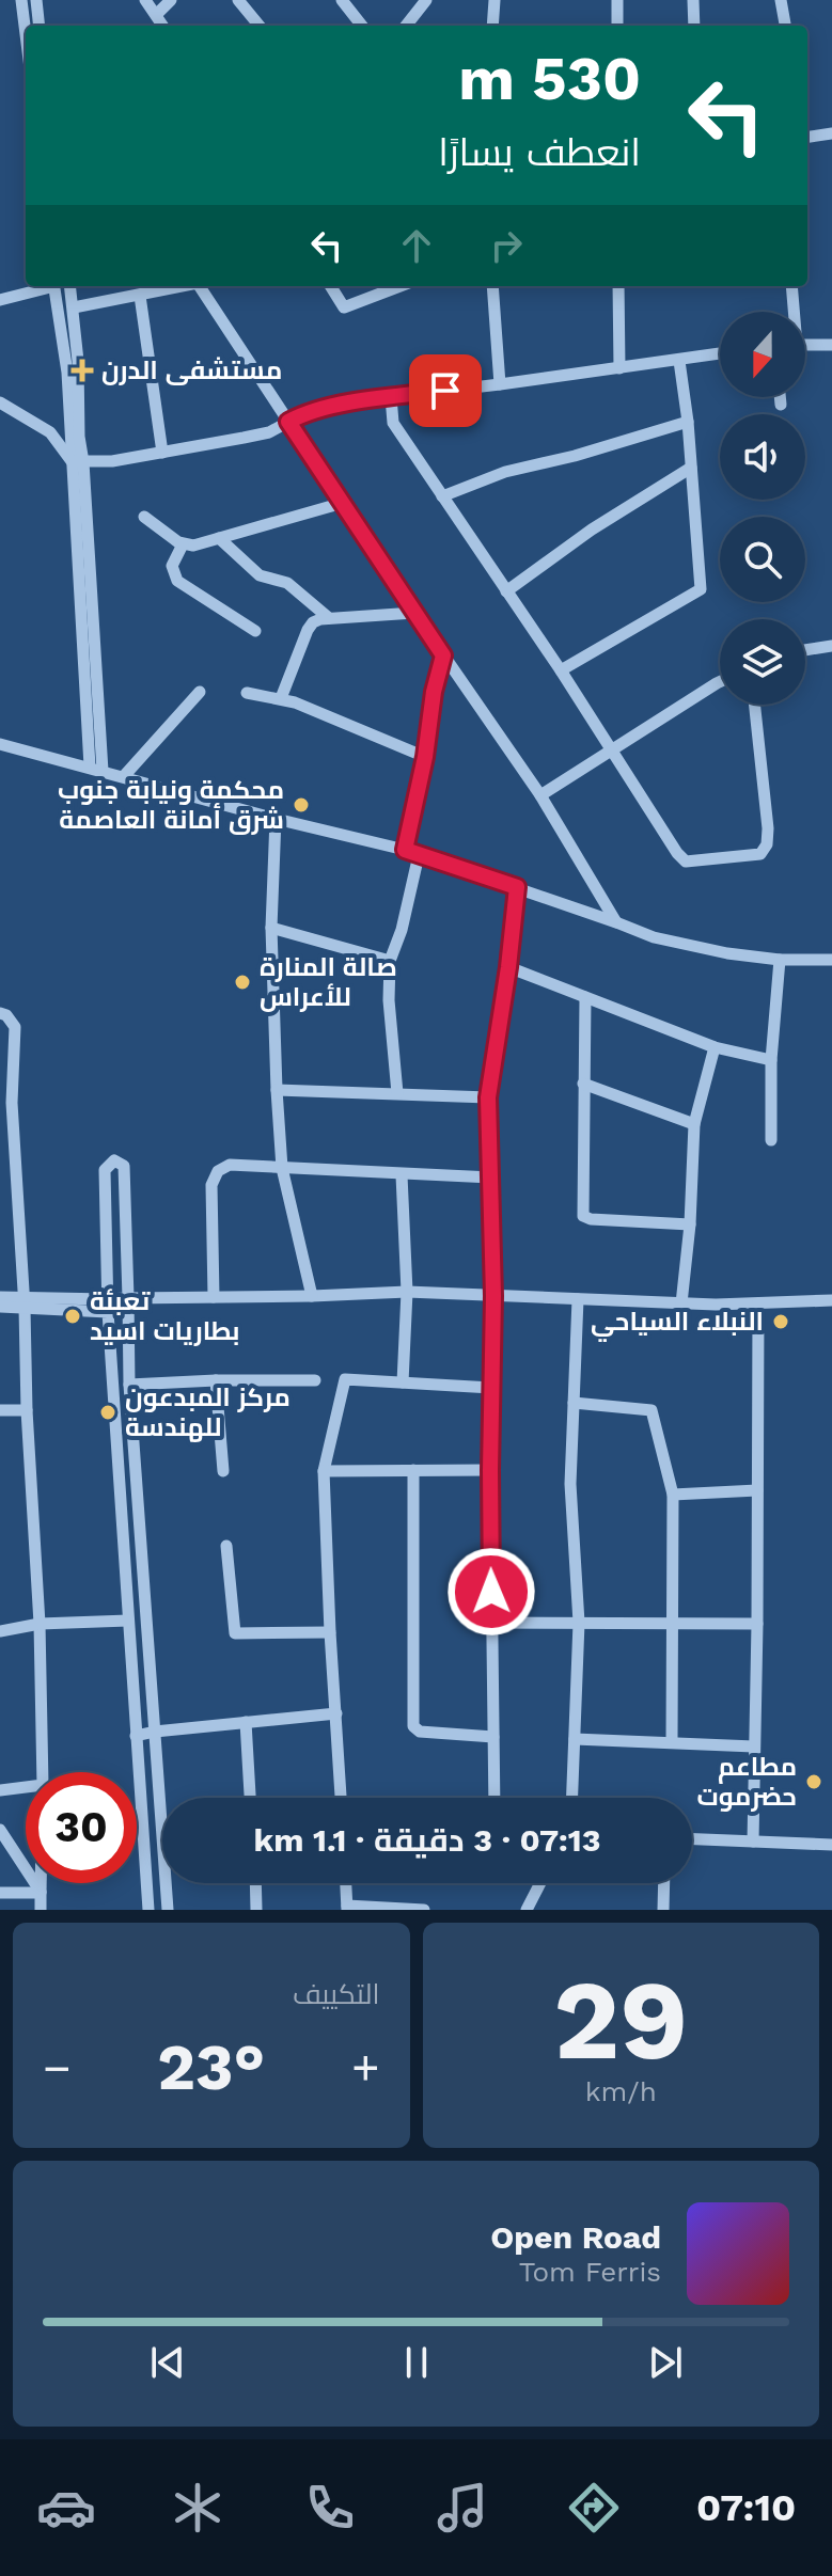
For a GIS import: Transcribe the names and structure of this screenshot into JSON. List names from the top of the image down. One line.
{"places":{"health":["مستشفى الدرن"],"other":["محكمة ونيابة جنوب شرق أمانة العاصمة","صالة المنارة للأعراس","تعبئة بطاريات اسيد","النبلاء السياحي","مركز المبدعون للهندسة","مطاعم حضرموت"]},"north":"bottom","page":{"turn":["530 m","انعطف يسارًا"],"limit":"30","trip":"07:13 · 3 دقيقة · 1.1 km","tile":[["29","km/h"],"التكييف"],"heat":["−","23°","+"],"song":["Open Road","Tom Ferris"],"tabs":"07:10"}}
